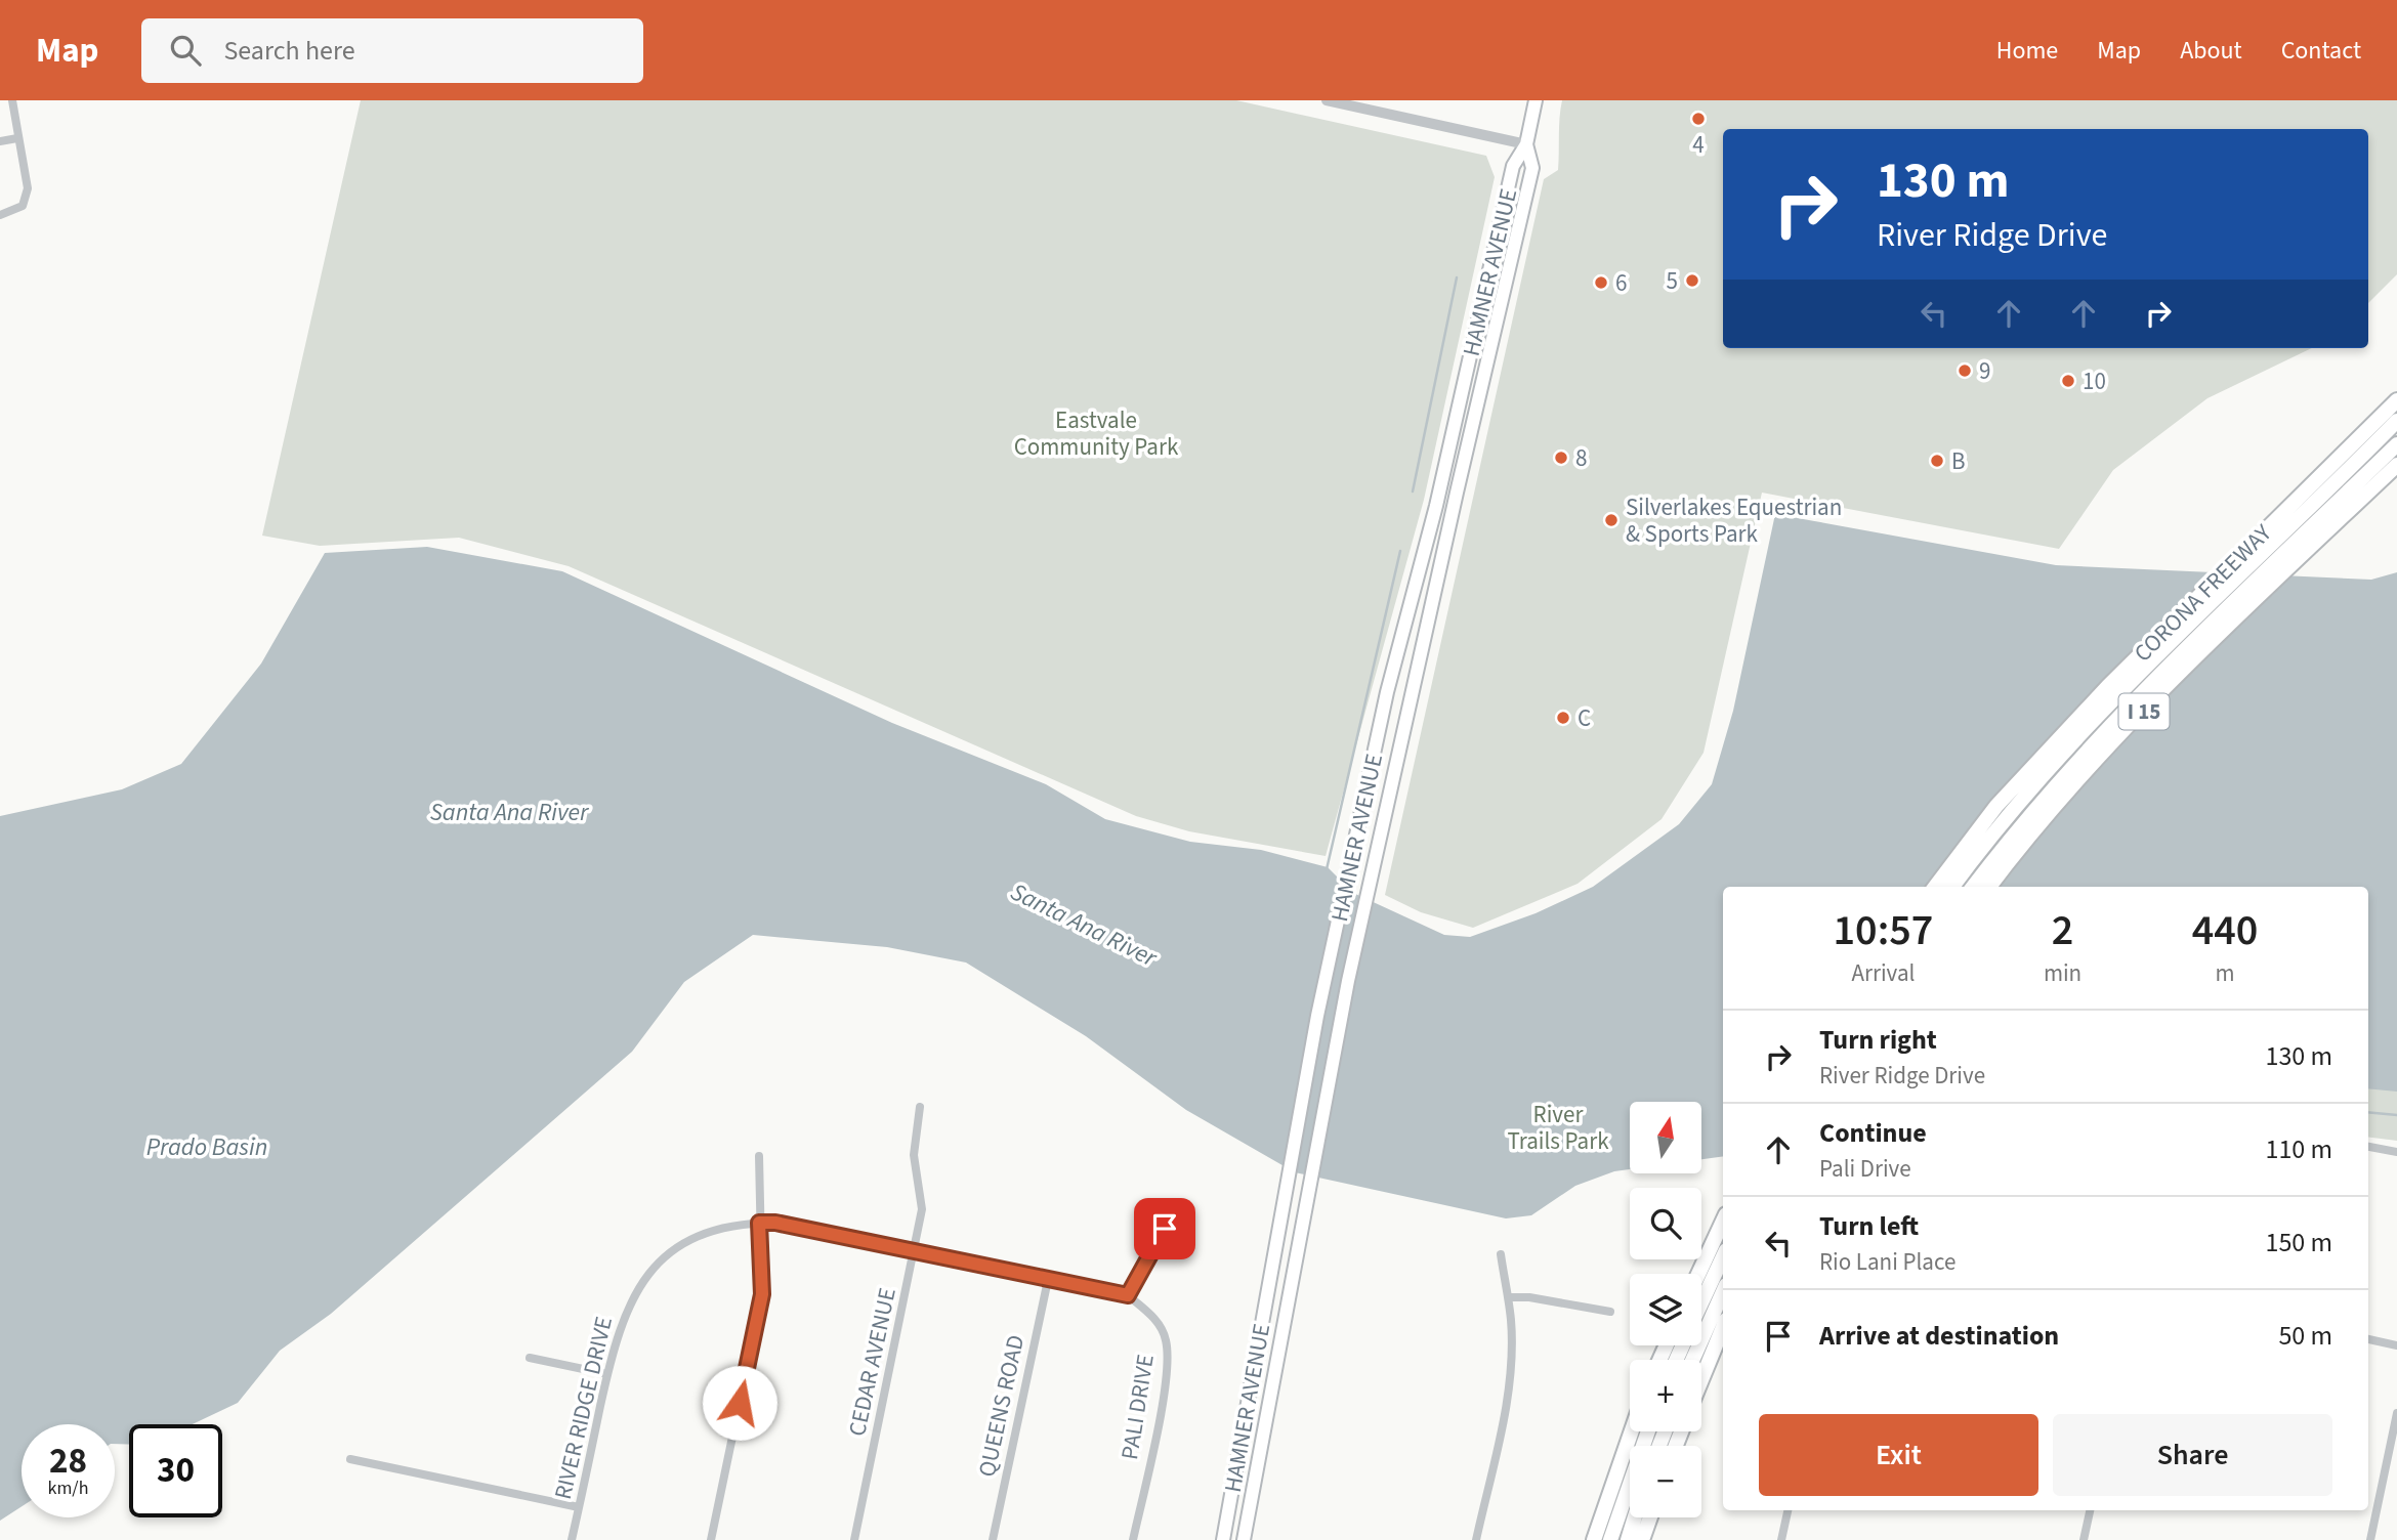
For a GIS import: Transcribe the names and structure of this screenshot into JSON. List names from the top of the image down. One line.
{"streets":{"highway":["CORONA FREEWAY","I 15"],"main road":["HAMNER AVENUE"],"street":["CEDAR AVENUE","QUEENS ROAD","PALI DRIVE","RIVER RIDGE DRIVE"]},"crossings":[["CEDAR AVENUE","RIVER RIDGE DRIVE"]],"water":["Santa Ana River","Prado Basin"],"parks":["Eastvale Community Park","River Trails Park"],"places":["4","5","6","9","10","8","B","Silverlakes Equestrian & Sports Park","C"],"north":"top","page":{"header":"Map","search":"Search here","nav":["Home","Map","About","Contact"],"turn":["130 m","River Ridge Drive"],"eta":["10:57","Arrival","2","min","440","m"],"list":[{"name":"Turn right","note":"River Ridge Drive","value":"130 m"},{"name":"Continue","note":"Pali Drive","value":"110 m"},{"name":"Turn left","note":"Rio Lani Place","value":"150 m"},{"name":"Arrive at destination","value":"50 m"}],"map_buttons":["+","−"],"buttons":["Exit","Share"],"speed":"28 km/h","limit":"30"}}
